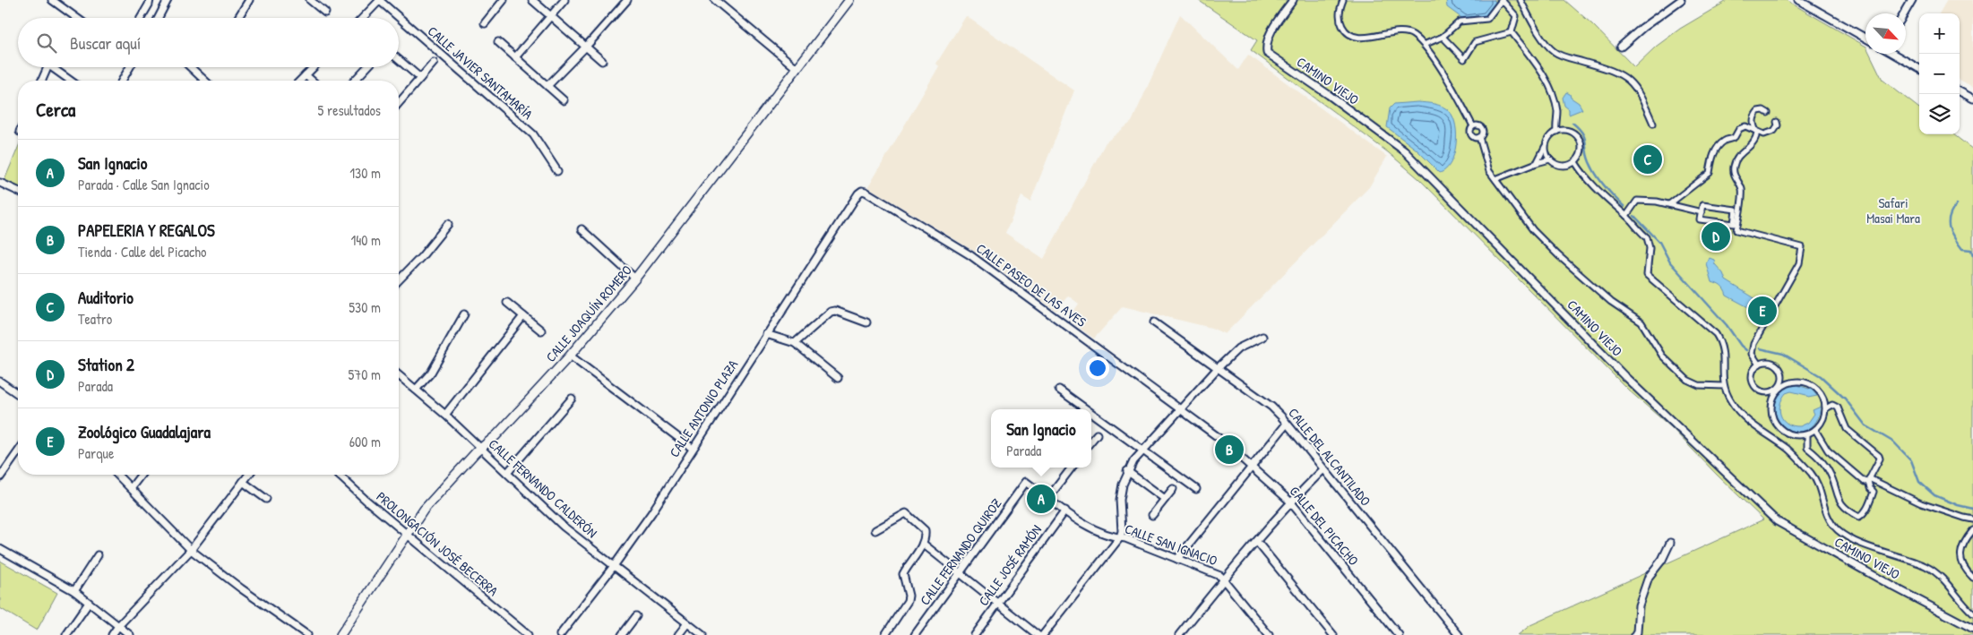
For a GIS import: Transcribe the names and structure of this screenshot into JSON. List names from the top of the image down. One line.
{"streets":{"street":["CALLE JAVIER SANTAMARÍA","CAMINO VIEJO","CALLE PASEO DE LAS AVES","CALLE JOAQUÍN ROMERO","CALLE ANTONIO PLAZA","CALLE DEL ALCANTILADO","CALLE FERNANDO CALDERÓN","CALLE DEL PICACHO","PROLONGACIÓN JOSÉ BECERRA","CALLE SAN IGNACIO","CALLE FERNANDO QUIROZ","CALLE JOSÉ RAMÓN"]},"crossings":[["CALLE PASEO DE LAS AVES","CALLE ANTONIO PLAZA"],["CALLE PASEO DE LAS AVES","CALLE DEL PICACHO"],["CALLE JOAQUÍN ROMERO","CALLE FERNANDO CALDERÓN"],["CALLE JOAQUÍN ROMERO","PROLONGACIÓN JOSÉ BECERRA"],["CALLE ANTONIO PLAZA","CALLE FERNANDO CALDERÓN"],["CALLE SAN IGNACIO","CALLE FERNANDO QUIROZ"],["CALLE SAN IGNACIO","CALLE JOSÉ RAMÓN"]],"parks":["Safari Masai Mara"],"north":"bottom right","page":{"map_buttons":["+","−"],"search":"Buscar aquí","heading":["Cerca","5 resultados"],"list":[{"mark":"A","name":"San Ignacio","note":"Parada · Calle San Ignacio","value":"130 m"},{"mark":"B","name":"PAPELERIA Y REGALOS","note":"Tienda · Calle del Picacho","value":"140 m"},{"mark":"C","name":"Auditorio","note":"Teatro","value":"530 m"},{"mark":"D","name":"Station 2","note":"Parada","value":"570 m"},{"mark":"E","name":"Zoológico Guadalajara","note":"Parque","value":"600 m"}],"pins":["C","D","E","B","A"],"popup":["San Ignacio","Parada"]}}
